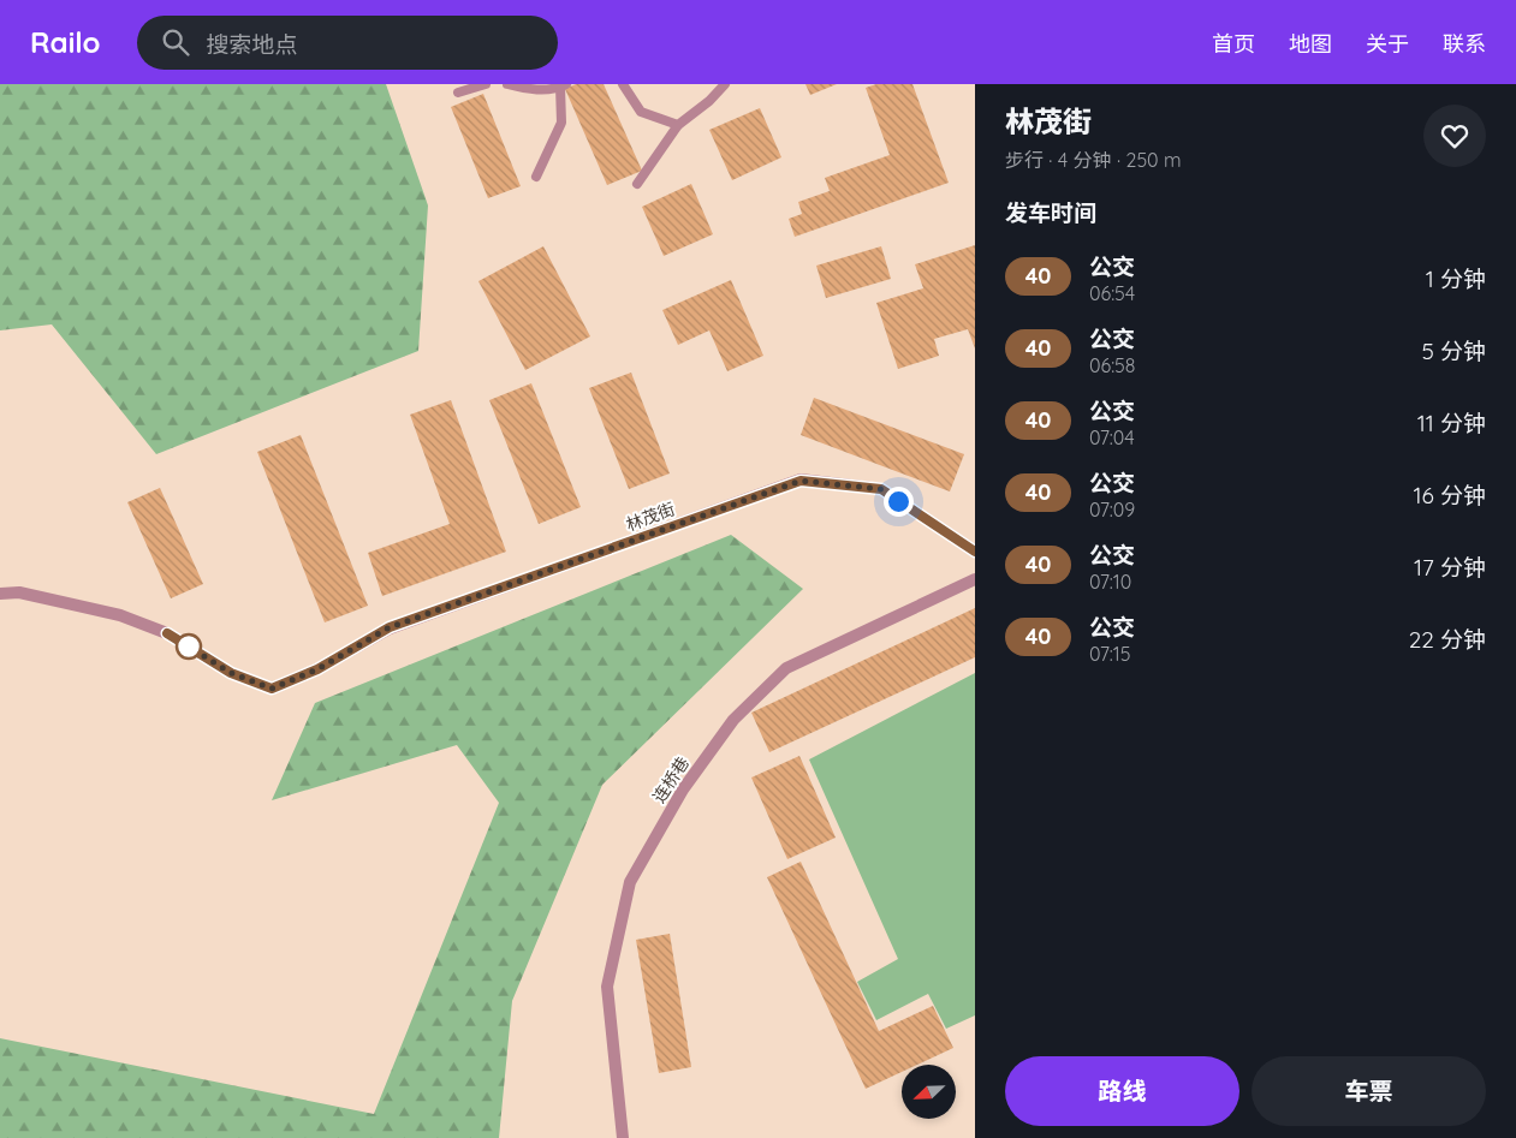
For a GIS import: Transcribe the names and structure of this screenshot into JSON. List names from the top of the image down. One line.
{"streets":{"street":["林茂街","连桥巷"]},"lines":["bus line 40"],"north":"bottom left","page":{"header":"Railo","search":"搜索地点","nav":["首页","地图","关于","联系"],"heading":[["林茂街","步行 · 4 分钟 · 250 m"],"发车时间"],"list":[{"mark":"40","name":"公交","note":"06:54","value":"1 分钟"},{"mark":"40","name":"公交","note":"06:58","value":"5 分钟"},{"mark":"40","name":"公交","note":"07:04","value":"11 分钟"},{"mark":"40","name":"公交","note":"07:09","value":"16 分钟"},{"mark":"40","name":"公交","note":"07:10","value":"17 分钟"},{"mark":"40","name":"公交","note":"07:15","value":"22 分钟"}],"buttons":["路线","车票"]}}
